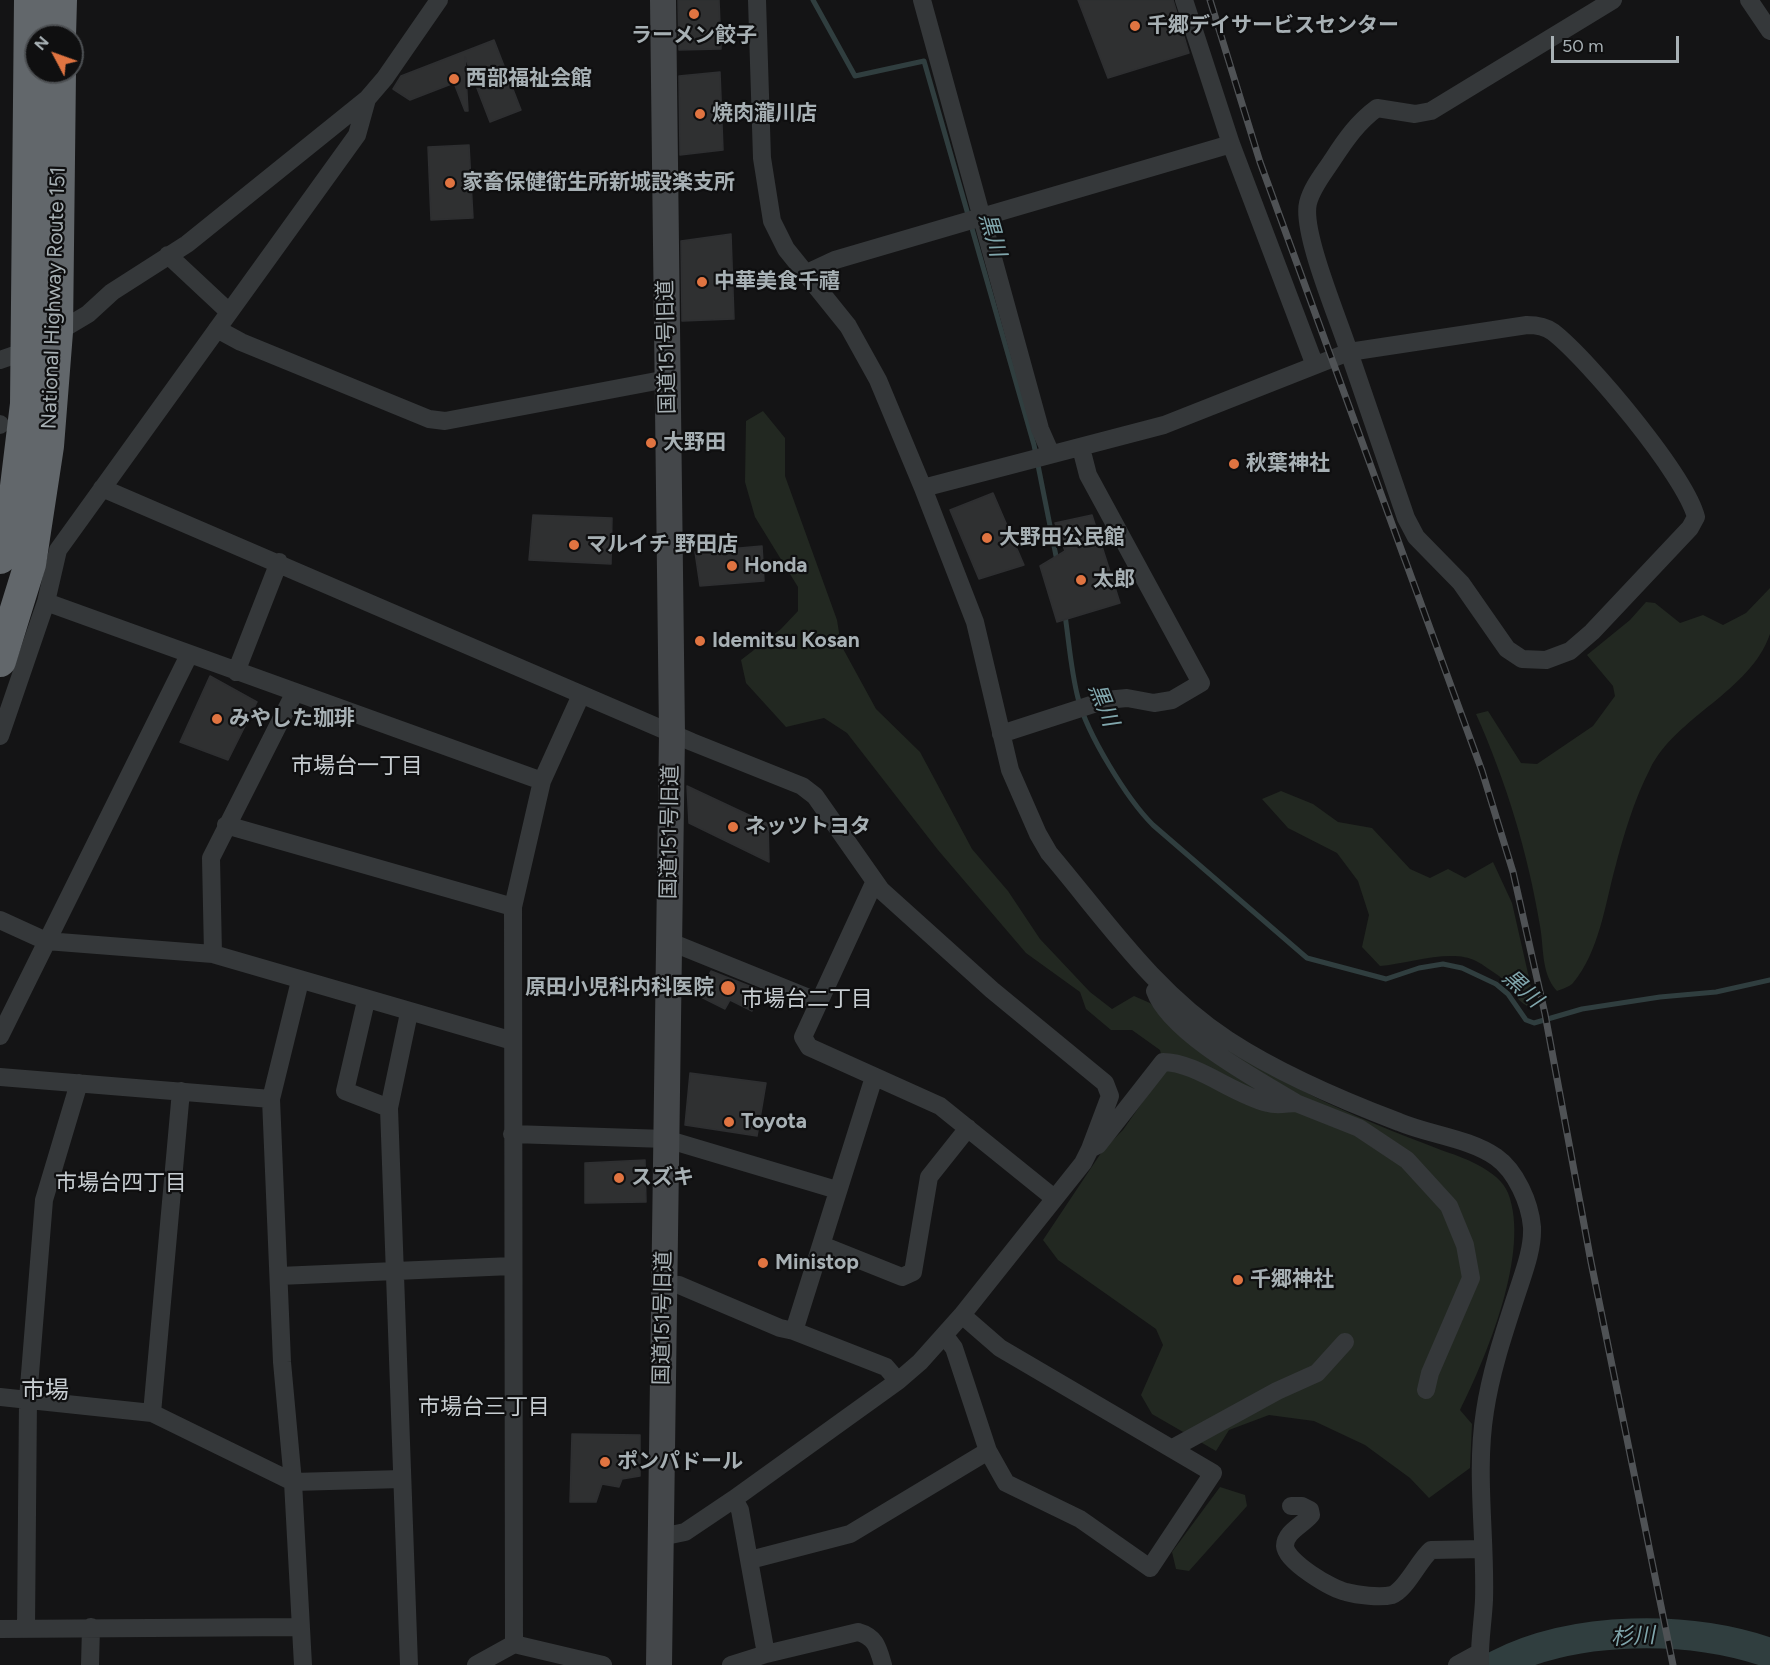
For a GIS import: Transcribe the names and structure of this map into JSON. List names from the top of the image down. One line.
{"streets":{"highway":["National Highway Route 151"],"street":["国道151号旧道"]},"districts":["市場台一丁目","市場台二丁目","市場台四丁目","市場","市場台三丁目"],"water":["黒川","杉川"],"places":["ラーメン餃子","千郷デイサービスセンター","西部福祉会館","焼肉瀧川店","家畜保健衛生所新城設楽支所","中華美食千禧","大野田","秋葉神社","大野田公民館","マルイチ 野田店","Honda","太郎","Idemitsu Kosan","みやした珈琲","ネッツトヨタ","原田小児科内科医院","Toyota","スズキ","Ministop","千郷神社","ポンパドール"],"scale_bar":"50 m","north":"top left"}
